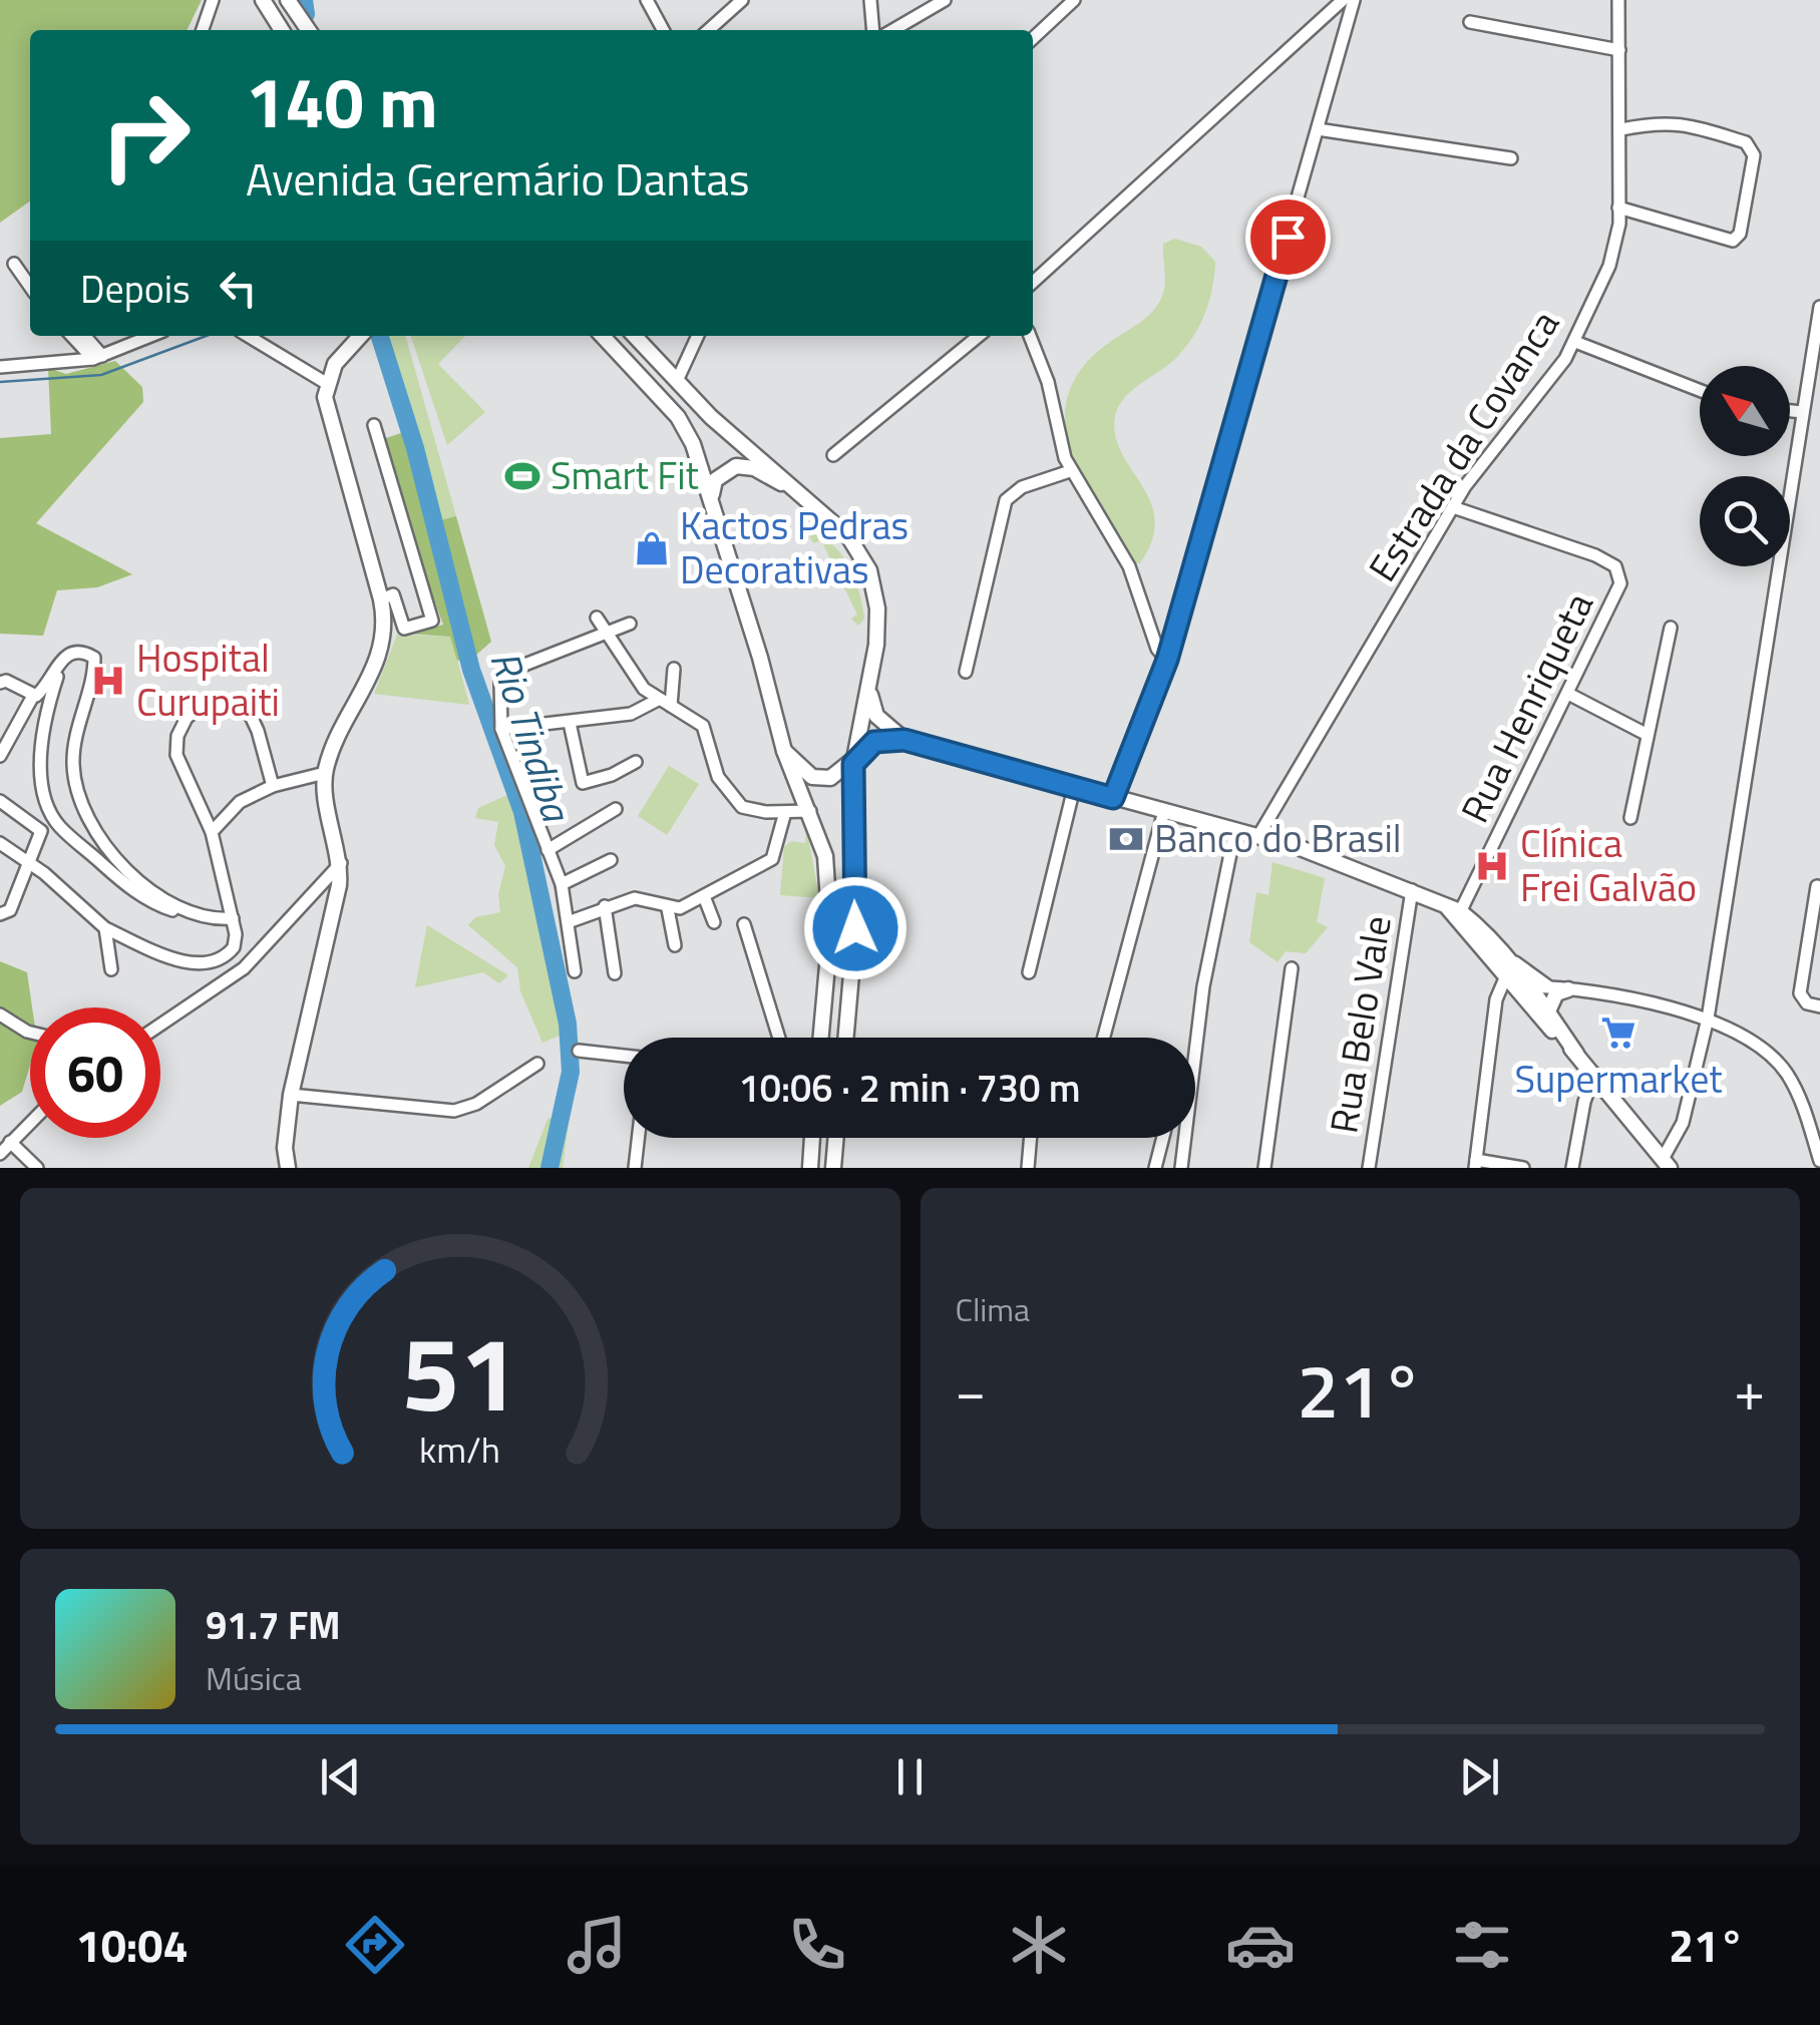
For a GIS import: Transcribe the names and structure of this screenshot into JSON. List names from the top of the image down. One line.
{"streets":{"street":["Estrada da Covanca","Rua Henriqueta","Rua Belo Vale"]},"crossings":[["Estrada da Covanca","Rua Henriqueta"]],"water":["Rio Tindiba"],"places":{"sports":["Smart Fit"],"shop":["Kactos Pedras Decorativas"],"hospital":["Hospital Curupaiti","Clínica Frei Galvão"],"bank":["Banco do Brasil"],"supermarket":["Supermarket"]},"north":"top left","page":{"turn":["140 m","Avenida Geremário Dantas"],"then":"Depois","limit":"60","trip":"10:06 · 2 min · 730 m","tile":"Clima","heat":["−","21°","+"],"song":["91.7 FM","Música"],"tabs":["10:04","21°"],"gauge":["51","km/h"]}}
